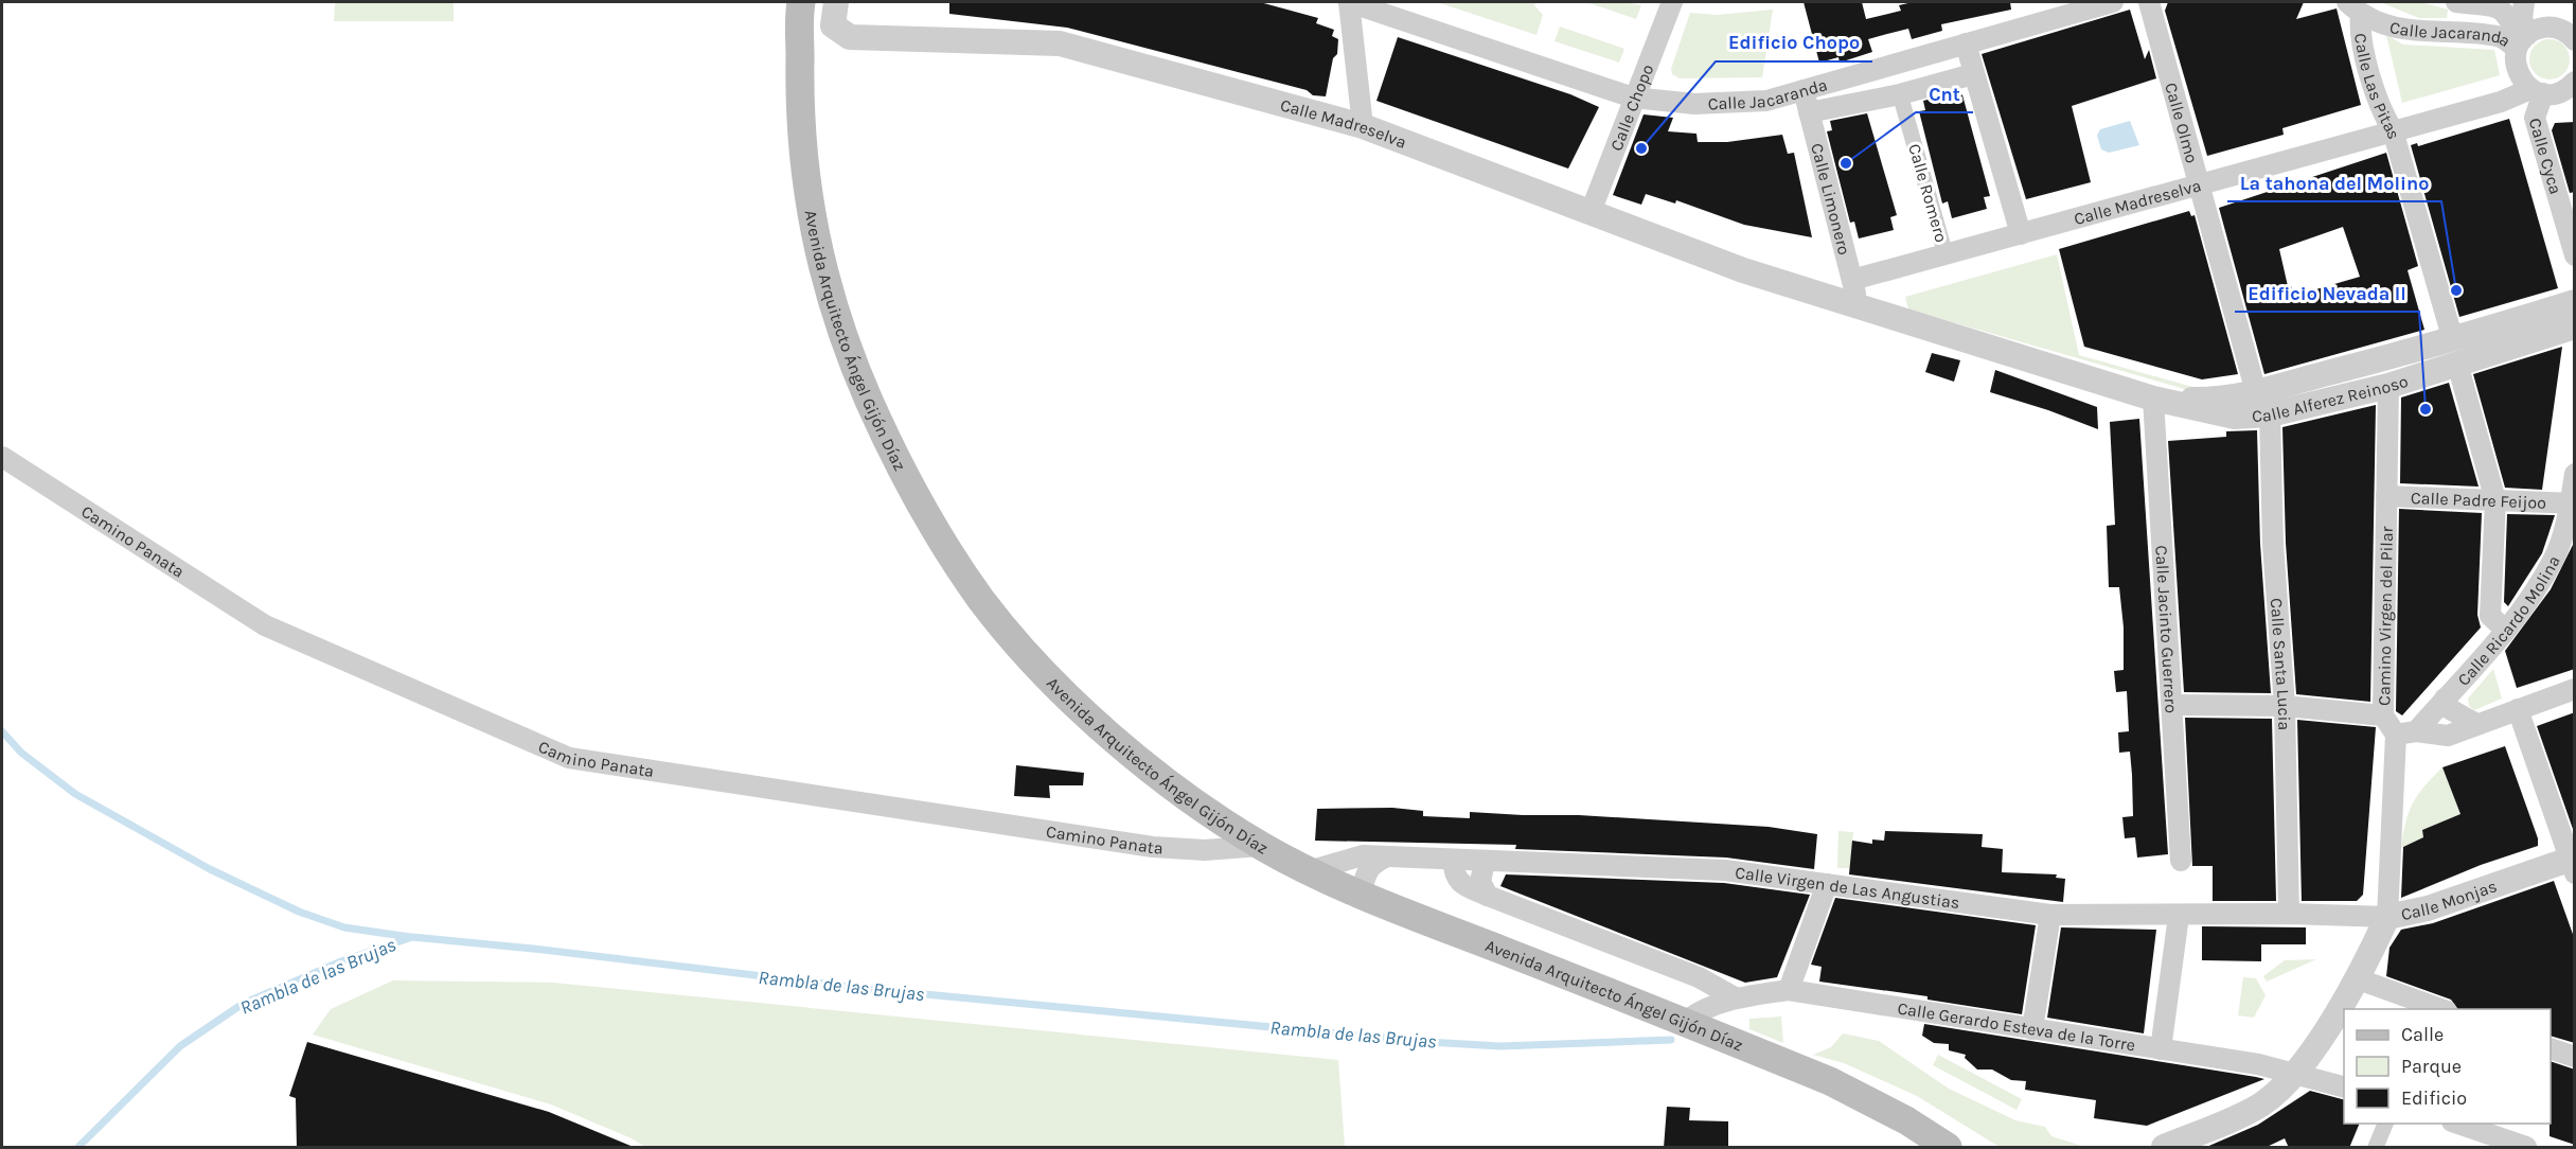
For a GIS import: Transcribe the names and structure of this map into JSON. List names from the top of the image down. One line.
{"streets":{"main road":["Avenida Arquitecto Ángel Gijón Díaz"],"street":["Calle Jacaranda","Calle Las Pitas","Calle Chopo","Calle Olmo","Calle Madreselva","Calle Cyca","Calle Romero","Calle Limonero","Calle Alferez Reinoso","Calle Padre Feijoo","Camino Panata","Camino Virgen del Pilar","Calle Ricardo Molina","Calle Jacinto Guerrero","Calle Santa Lucia","Calle Virgen de Las Angustias","Calle Monjas","Calle Gerardo Esteva de la Torre"]},"crossings":[["Calle Jacaranda","Calle Las Pitas"],["Calle Jacaranda","Calle Chopo"],["Calle Jacaranda","Calle Romero"],["Calle Jacaranda","Calle Limonero"],["Calle Las Pitas","Calle Madreselva"],["Calle Las Pitas","Calle Alferez Reinoso"],["Calle Las Pitas","Calle Padre Feijoo"],["Calle Las Pitas","Calle Ricardo Molina"],["Calle Chopo","Calle Madreselva"],["Calle Olmo","Calle Madreselva"],["Calle Olmo","Calle Alferez Reinoso"],["Calle Madreselva","Calle Cyca"],["Calle Madreselva","Calle Romero"],["Calle Madreselva","Calle Limonero"],["Calle Madreselva","Calle Alferez Reinoso"],["Calle Limonero","Calle Alferez Reinoso"],["Avenida Arquitecto Ángel Gijón Díaz","Camino Panata"],["Avenida Arquitecto Ángel Gijón Díaz","Calle Virgen de Las Angustias"],["Avenida Arquitecto Ángel Gijón Díaz","Calle Gerardo Esteva de la Torre"],["Calle Alferez Reinoso","Camino Virgen del Pilar"],["Calle Alferez Reinoso","Calle Jacinto Guerrero"],["Calle Alferez Reinoso","Calle Santa Lucia"],["Calle Padre Feijoo","Camino Virgen del Pilar"],["Calle Padre Feijoo","Calle Ricardo Molina"],["Camino Virgen del Pilar","Calle Ricardo Molina"],["Calle Santa Lucia","Calle Virgen de Las Angustias"],["Calle Virgen de Las Angustias","Calle Monjas"],["Calle Monjas","Calle Gerardo Esteva de la Torre"]],"water":["Rambla de las Brujas"],"places":["Edificio Chopo","Cnt","La tahona del Molino","Edificio Nevada II"],"legend":["Calle","Parque","Edificio"]}
